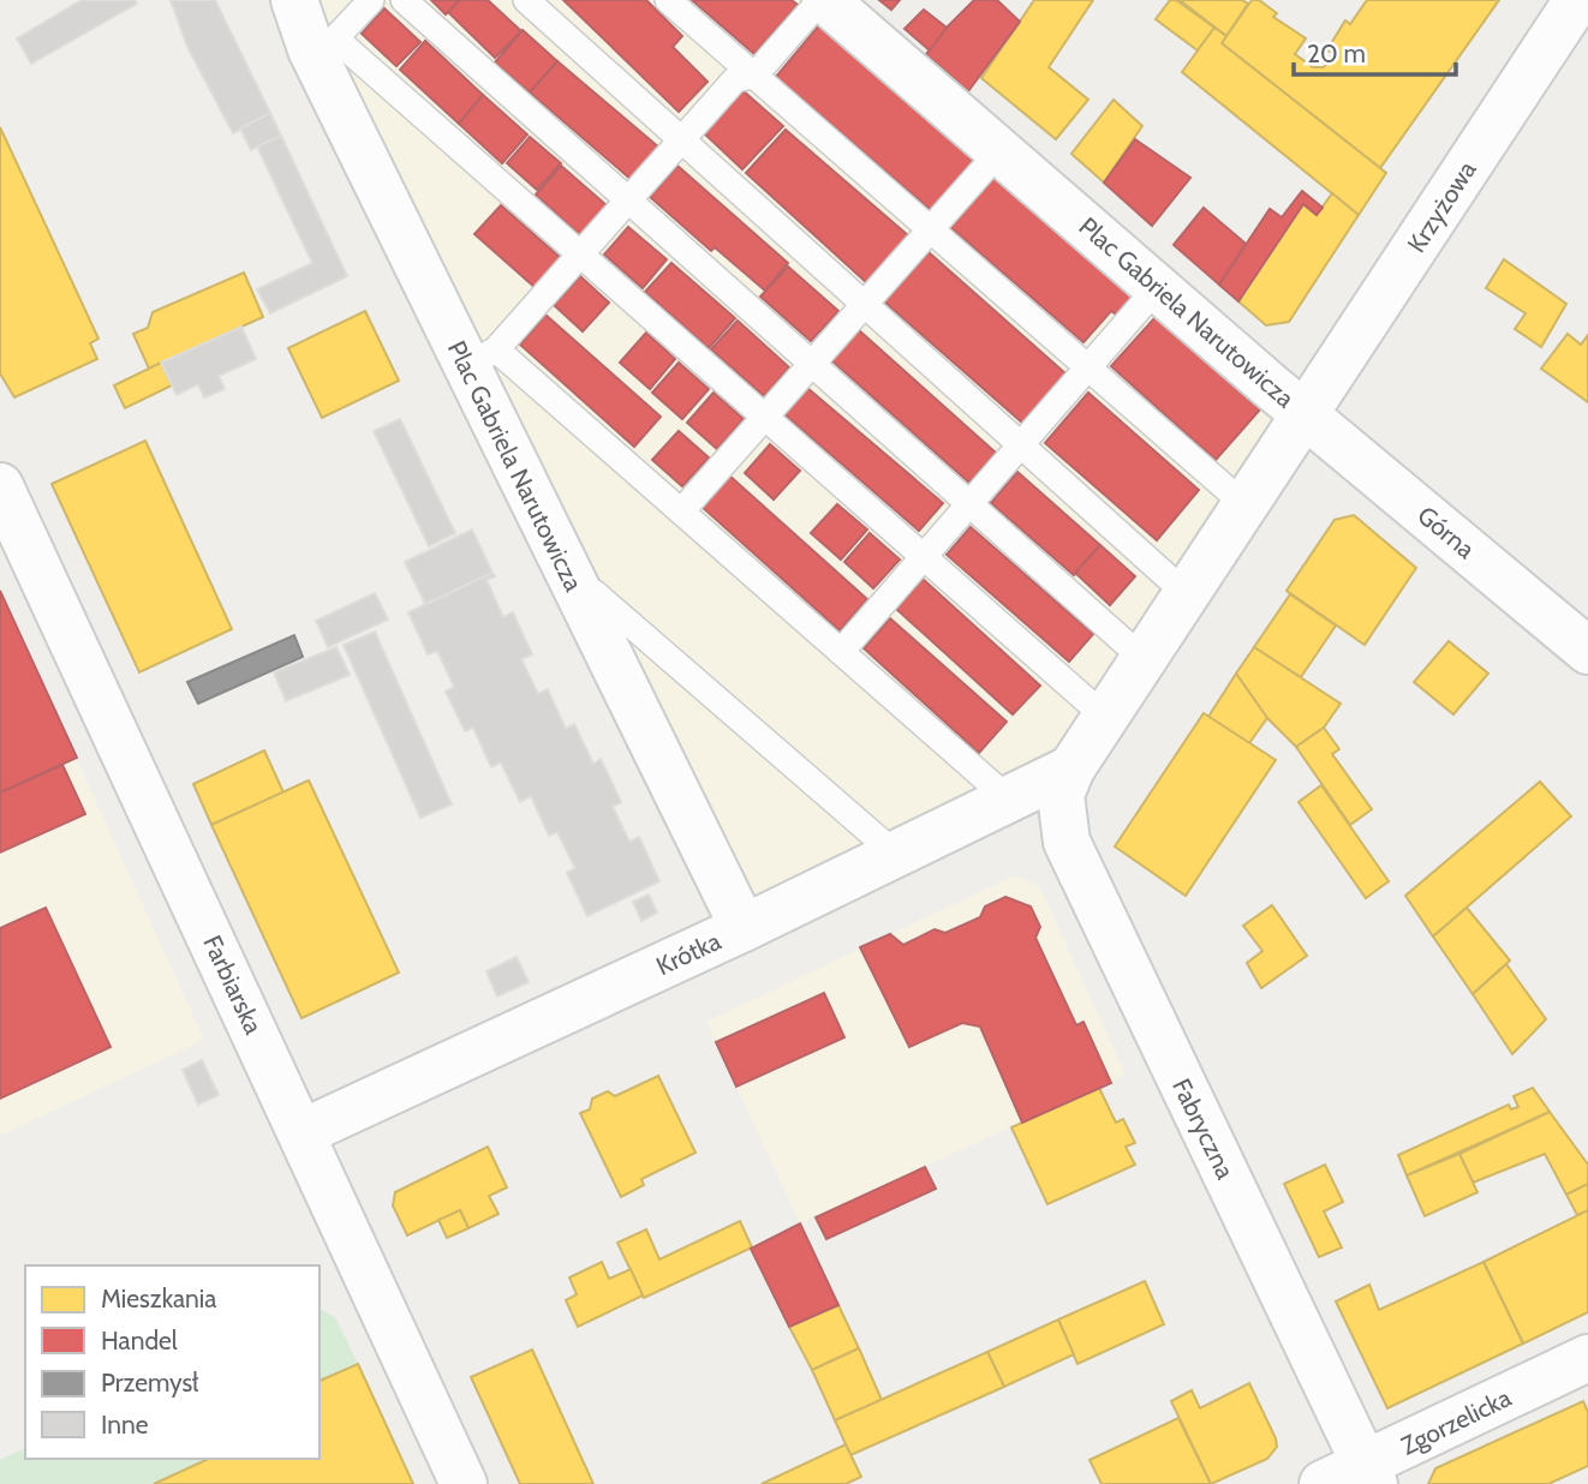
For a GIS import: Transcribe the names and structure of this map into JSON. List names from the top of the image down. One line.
{"streets":{"street":["Krzyżowa","Plac Gabriela Narutowicza","Górna","Krótka","Farbiarska","Fabryczna","Zgorzelicka"]},"crossings":[["Krzyżowa","Plac Gabriela Narutowicza"],["Krzyżowa","Górna"],["Plac Gabriela Narutowicza","Górna"],["Plac Gabriela Narutowicza","Krótka"],["Plac Gabriela Narutowicza","Fabryczna"],["Krótka","Farbiarska"],["Krótka","Fabryczna"],["Fabryczna","Zgorzelicka"]],"legend":["Mieszkania","Handel","Przemysł","Inne"],"scale_bar":"20 m"}
